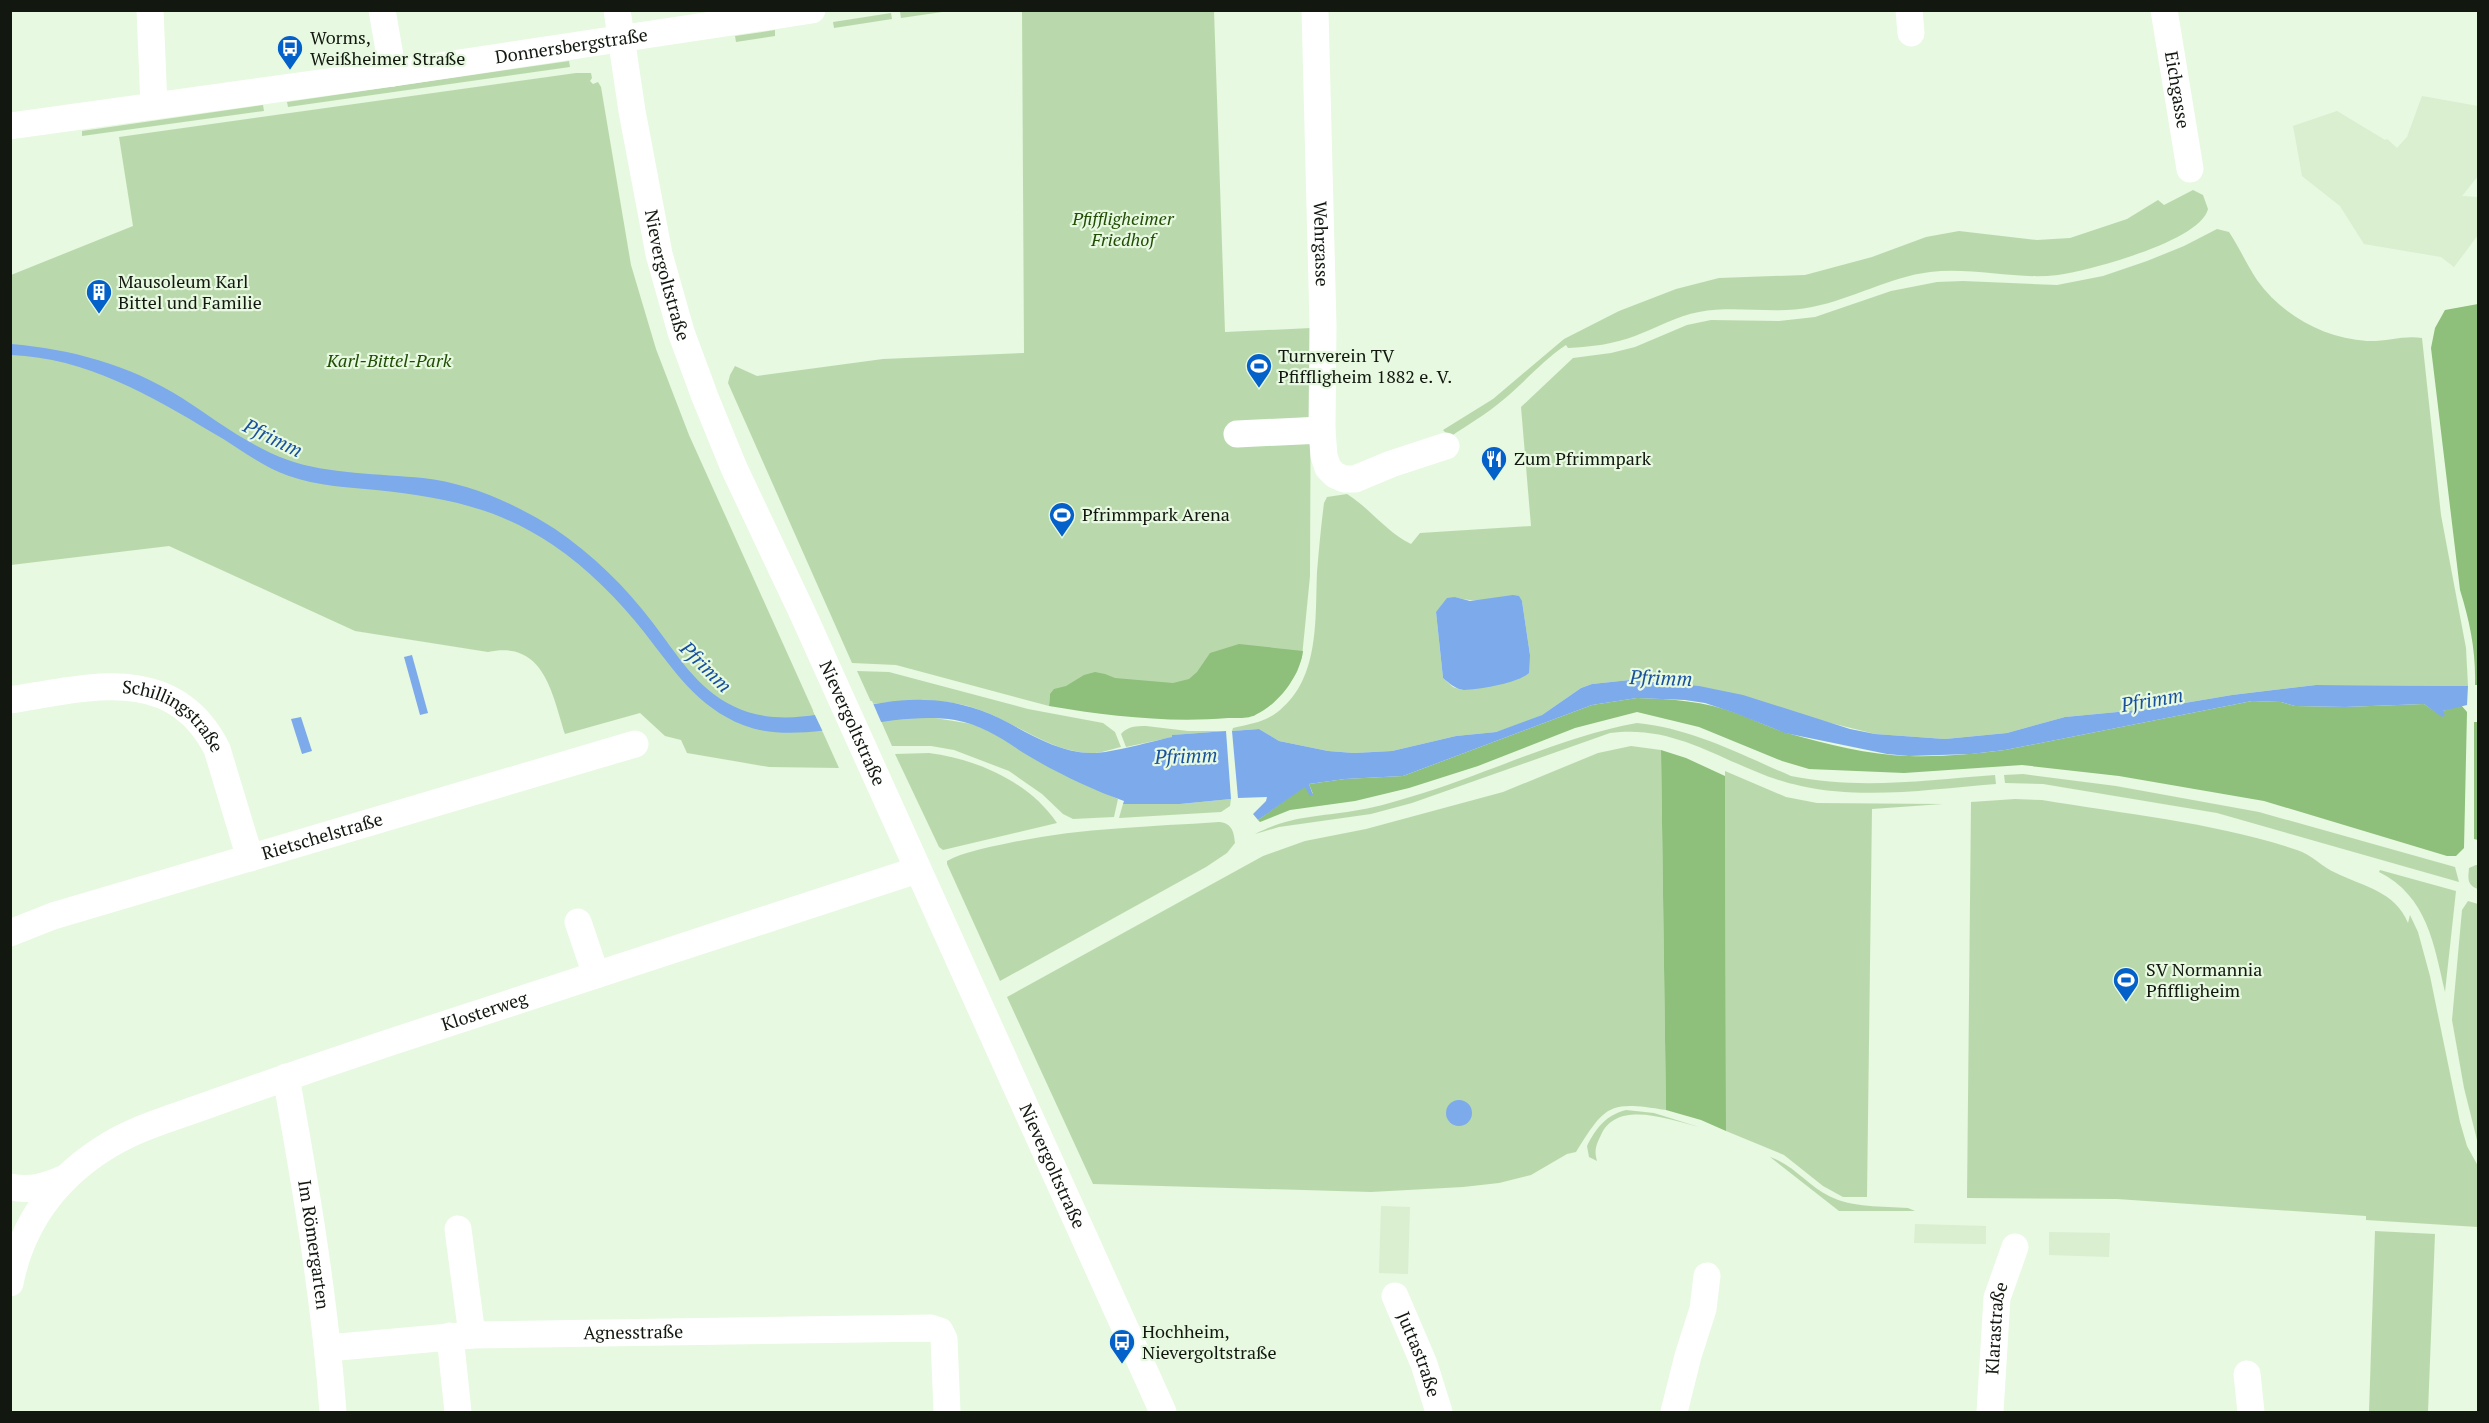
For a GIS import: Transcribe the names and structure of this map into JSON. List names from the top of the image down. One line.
{"streets":{"street":["Donnersbergstraße","Eichgasse","Wehrgasse","Nievergoltstraße","Schillingstraße","Rietschelstraße","Klosterweg","Im Römergarten","Klarastraße","Agnesstraße","Juttastraße"]},"crossings":[["Donnersbergstraße","Nievergoltstraße"],["Nievergoltstraße","Klosterweg"],["Schillingstraße","Rietschelstraße"],["Klosterweg","Im Römergarten"],["Im Römergarten","Agnesstraße"]],"water":["Pfrimm"],"parks":["Pfiffligheimer Friedhof","Karl-Bittel-Park"],"places":{"bus stop":["Worms, Weißheimer Straße","Hochheim, Nievergoltstraße"],"building":["Mausoleum Karl Bittel und Familie"],"sports":["Turnverein TV Pfiffligheim 1882 e. V.","Pfrimmpark Arena","SV Normannia Pfiffligheim"],"restaurant":["Zum Pfrimmpark"]}}
